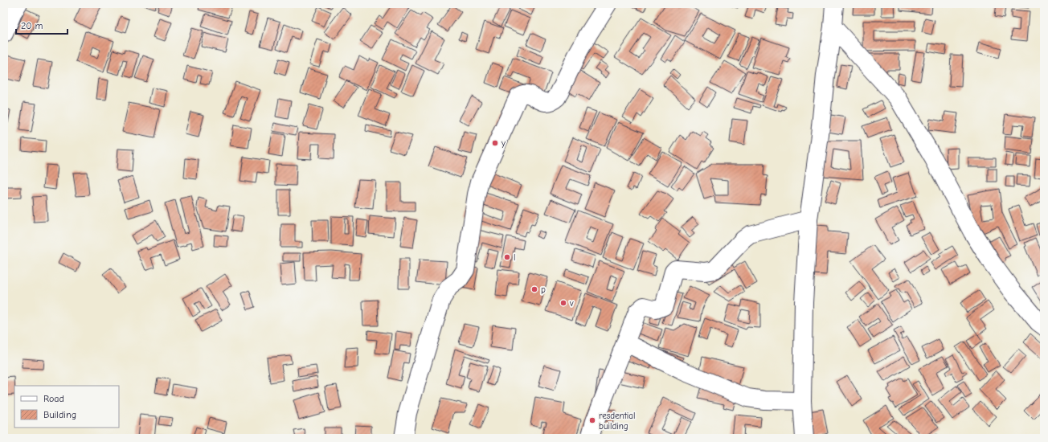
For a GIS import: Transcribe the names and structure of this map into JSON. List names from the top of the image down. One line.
{"places":["y","l","p","v","resdential building"],"legend":["Road","Building"],"scale_bar":"20 m"}
